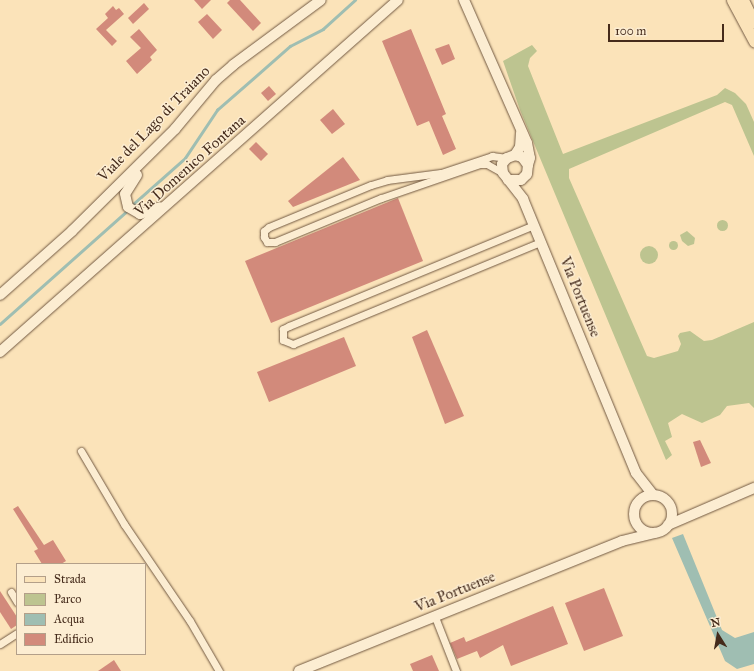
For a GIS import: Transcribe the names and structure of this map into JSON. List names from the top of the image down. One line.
{"streets":{"street":["Viale del Lago di Traiano","Via Domenico Fontana","Via Portuense"]},"legend":["Strada","Parco","Acqua","Edificio"],"scale_bar":"100 m","north":"top"}
